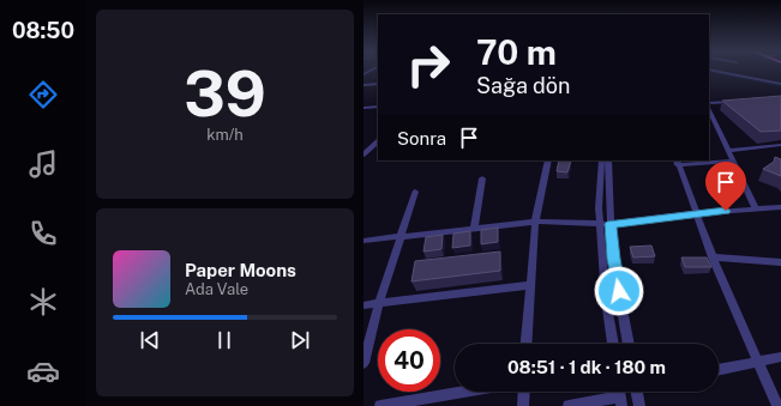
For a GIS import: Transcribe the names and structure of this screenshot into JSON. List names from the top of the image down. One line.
{"page":{"tabs":"08:50","tile":["39","km/h"],"turn":["70 m","Sağa dön"],"then":"Sonra","song":["Paper Moons","Ada Vale"],"limit":"40","trip":"08:51 · 1 dk · 180 m"}}
